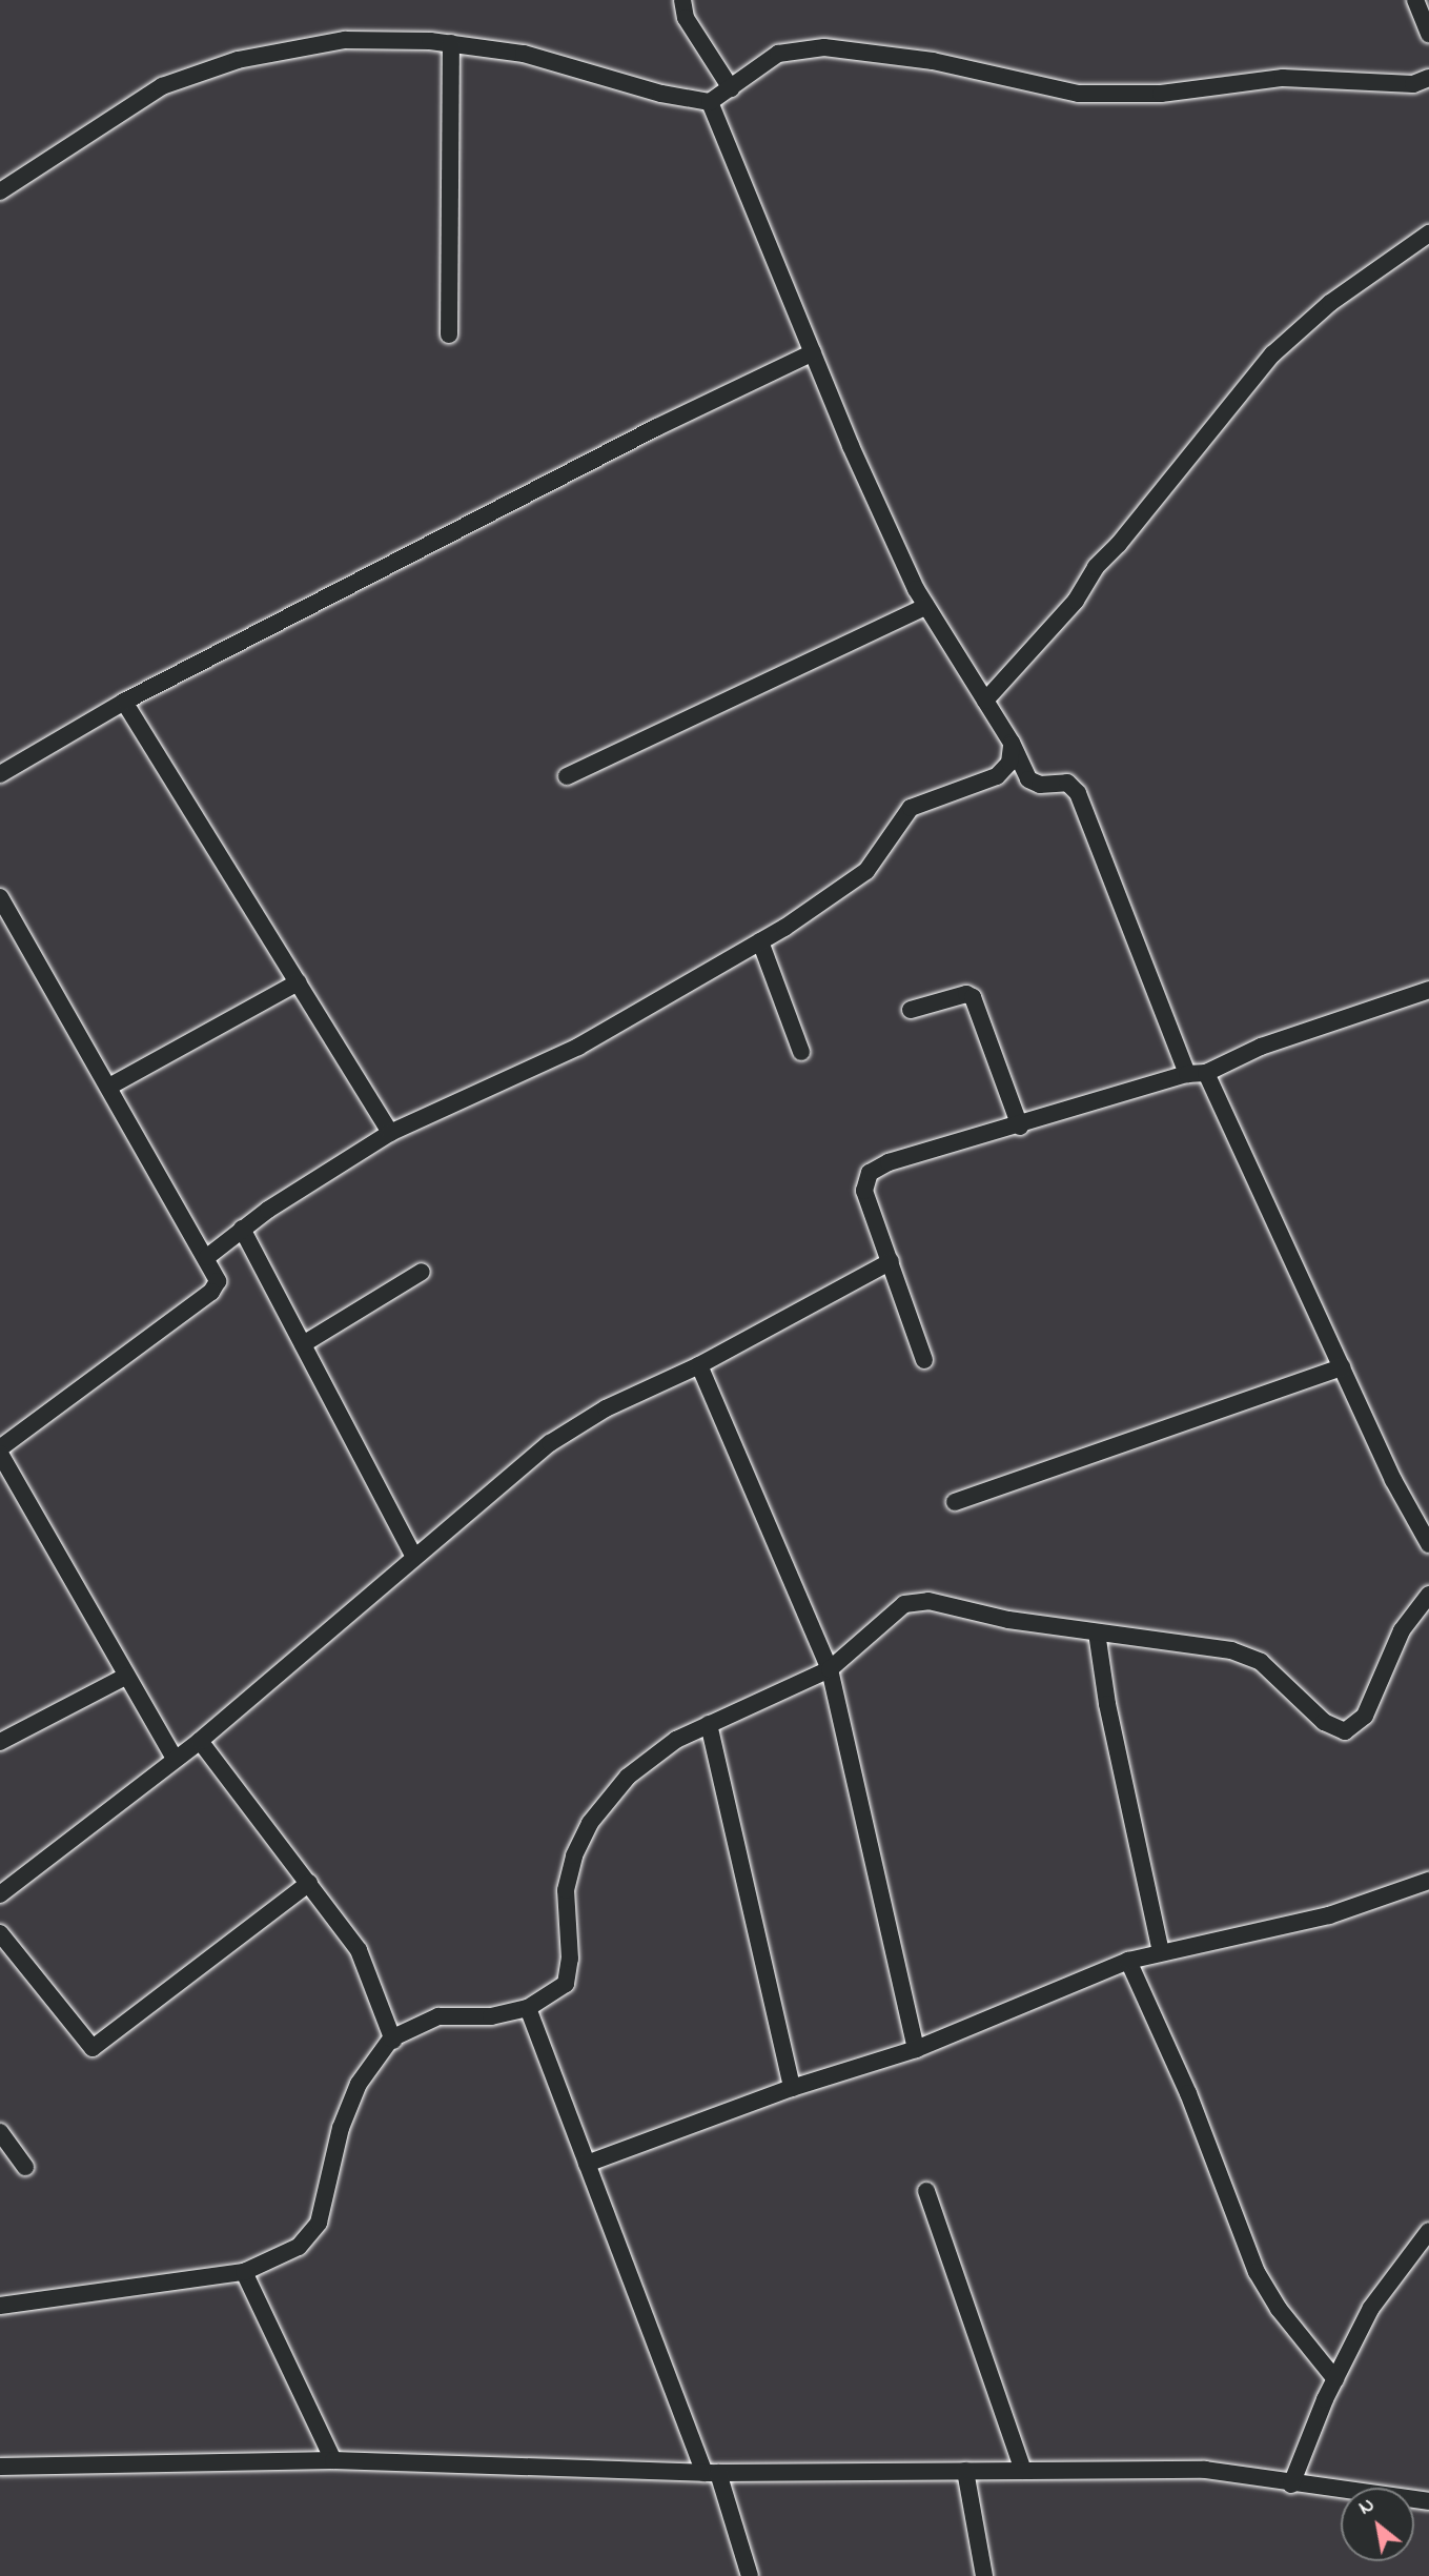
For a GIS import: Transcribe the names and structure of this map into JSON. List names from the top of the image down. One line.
{"north":"top left"}
